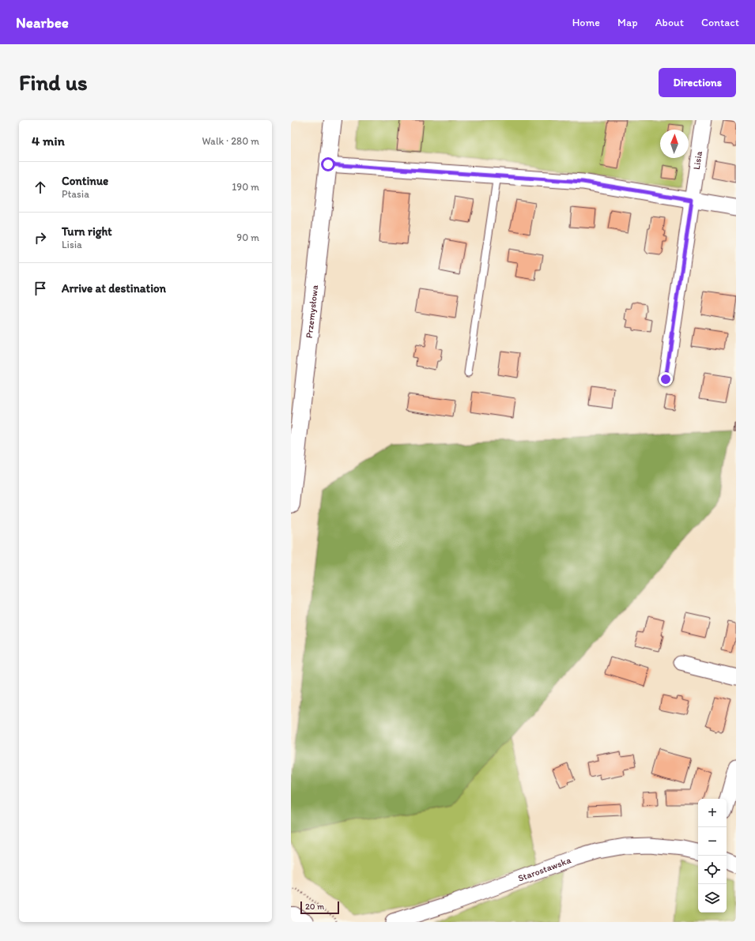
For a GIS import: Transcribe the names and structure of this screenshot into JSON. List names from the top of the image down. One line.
{"streets":{"street":["Lisia","Przemysłowa","Starostawska"]},"scale_bar":"20 m","north":"top","page":{"header":"Nearbee","nav":["Home","Map","About","Contact"],"buttons":"Directions","title":"Find us","heading":["4 min","Walk · 280 m"],"list":[["Continue","Ptasia","190 m"],["Turn right","Lisia","90 m"],"Arrive at destination"],"map_buttons":["+","−"],"scale":"20 m"}}
